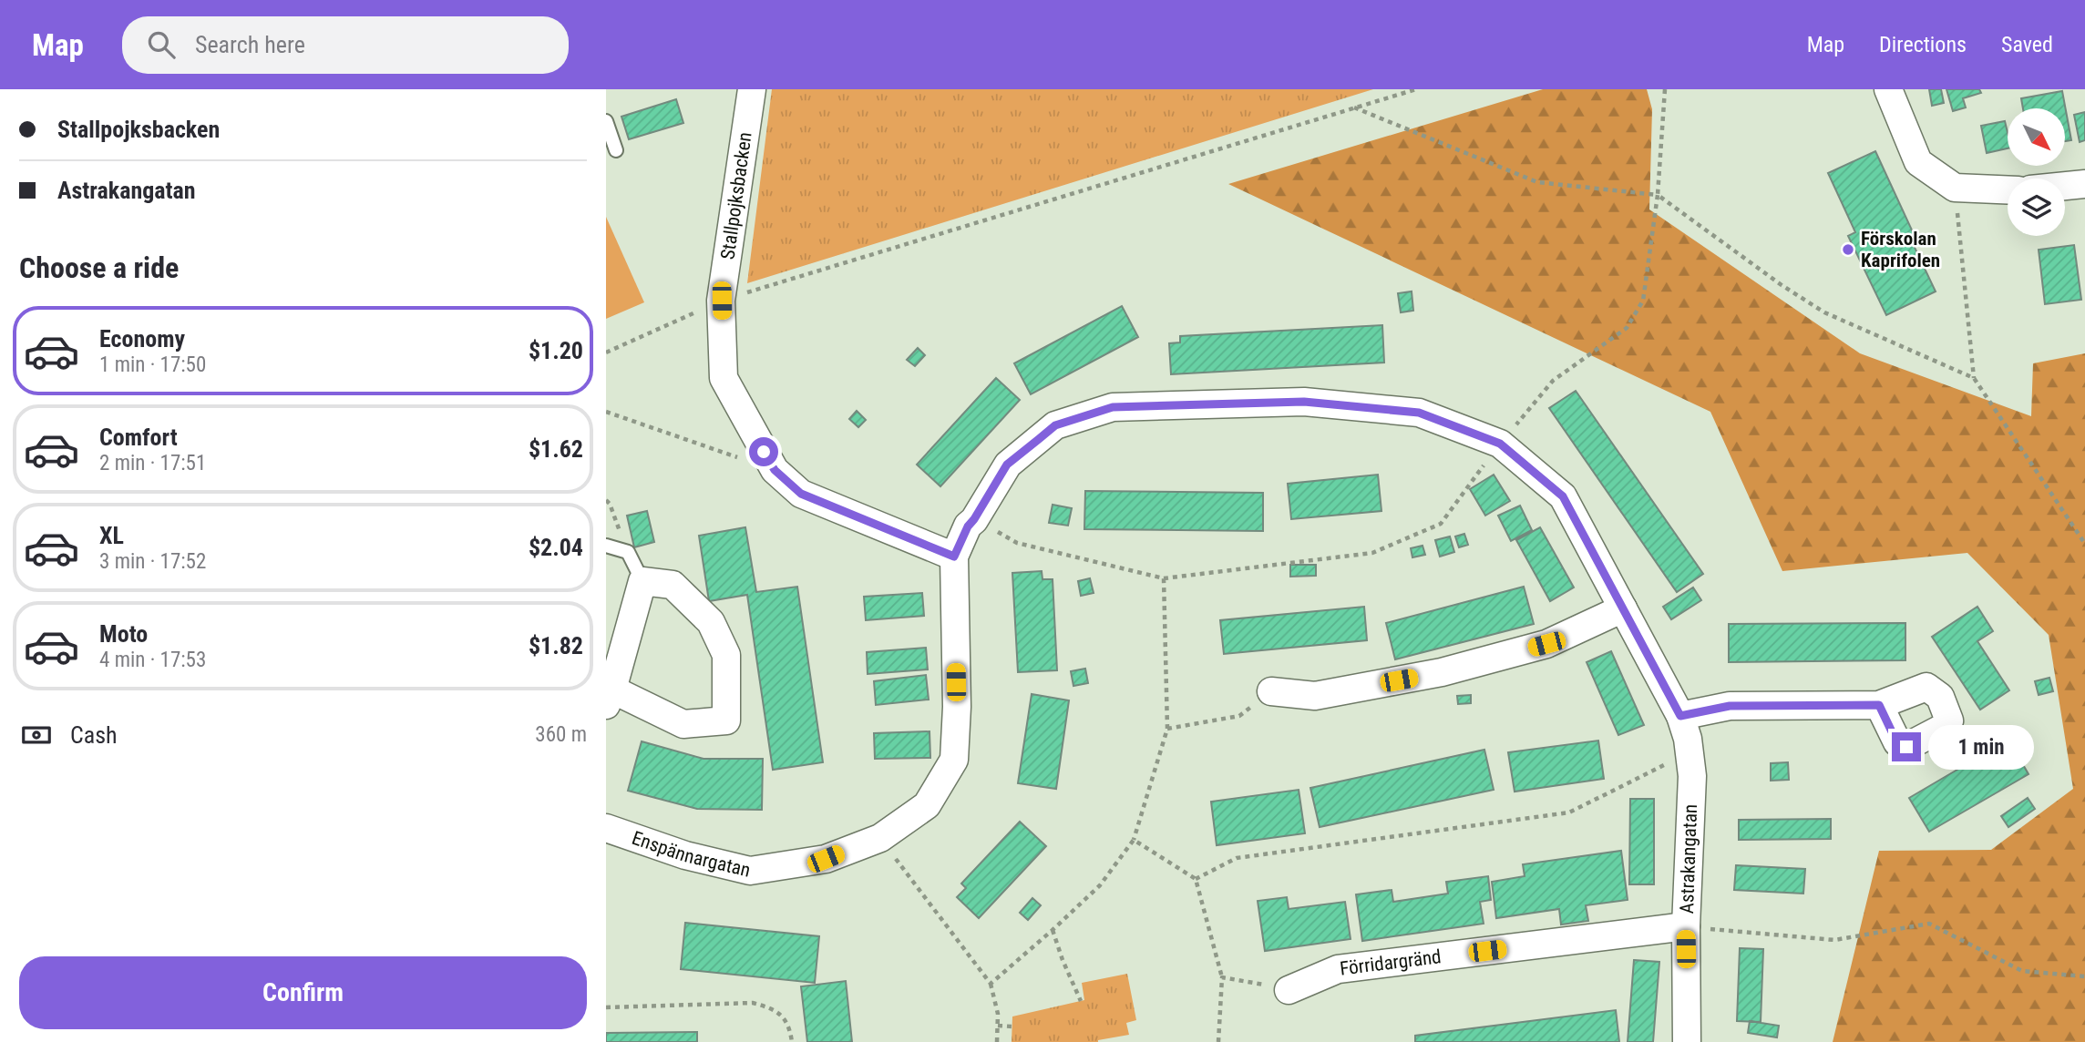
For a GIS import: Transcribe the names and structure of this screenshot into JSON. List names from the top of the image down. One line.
{"streets":{"street":["Stallpojksbacken","Enspännargatan","Astrakangatan","Förridargränd"]},"crossings":[["Stallpojksbacken","Enspännargatan"],["Stallpojksbacken","Astrakangatan"],["Enspännargatan","Astrakangatan"],["Astrakangatan","Förridargränd"]],"places":["Förskolan Kaprifolen"],"north":"bottom right","page":{"header":"Map","search":"Search here","nav":["Map","Directions","Saved"],"banner":["Stallpojksbacken","Astrakangatan"],"heading":"Choose a ride","list":[{"name":"Economy","note":"1 min · 17:50","value":"$1.20"},{"name":"Comfort","note":"2 min · 17:51","value":"$1.62"},{"name":"XL","note":"3 min · 17:52","value":"$2.04"},{"name":"Moto","note":"4 min · 17:53","value":"$1.82"}],"pay":["Cash","360 m"],"bubble":"1 min","buttons":"Confirm"}}
